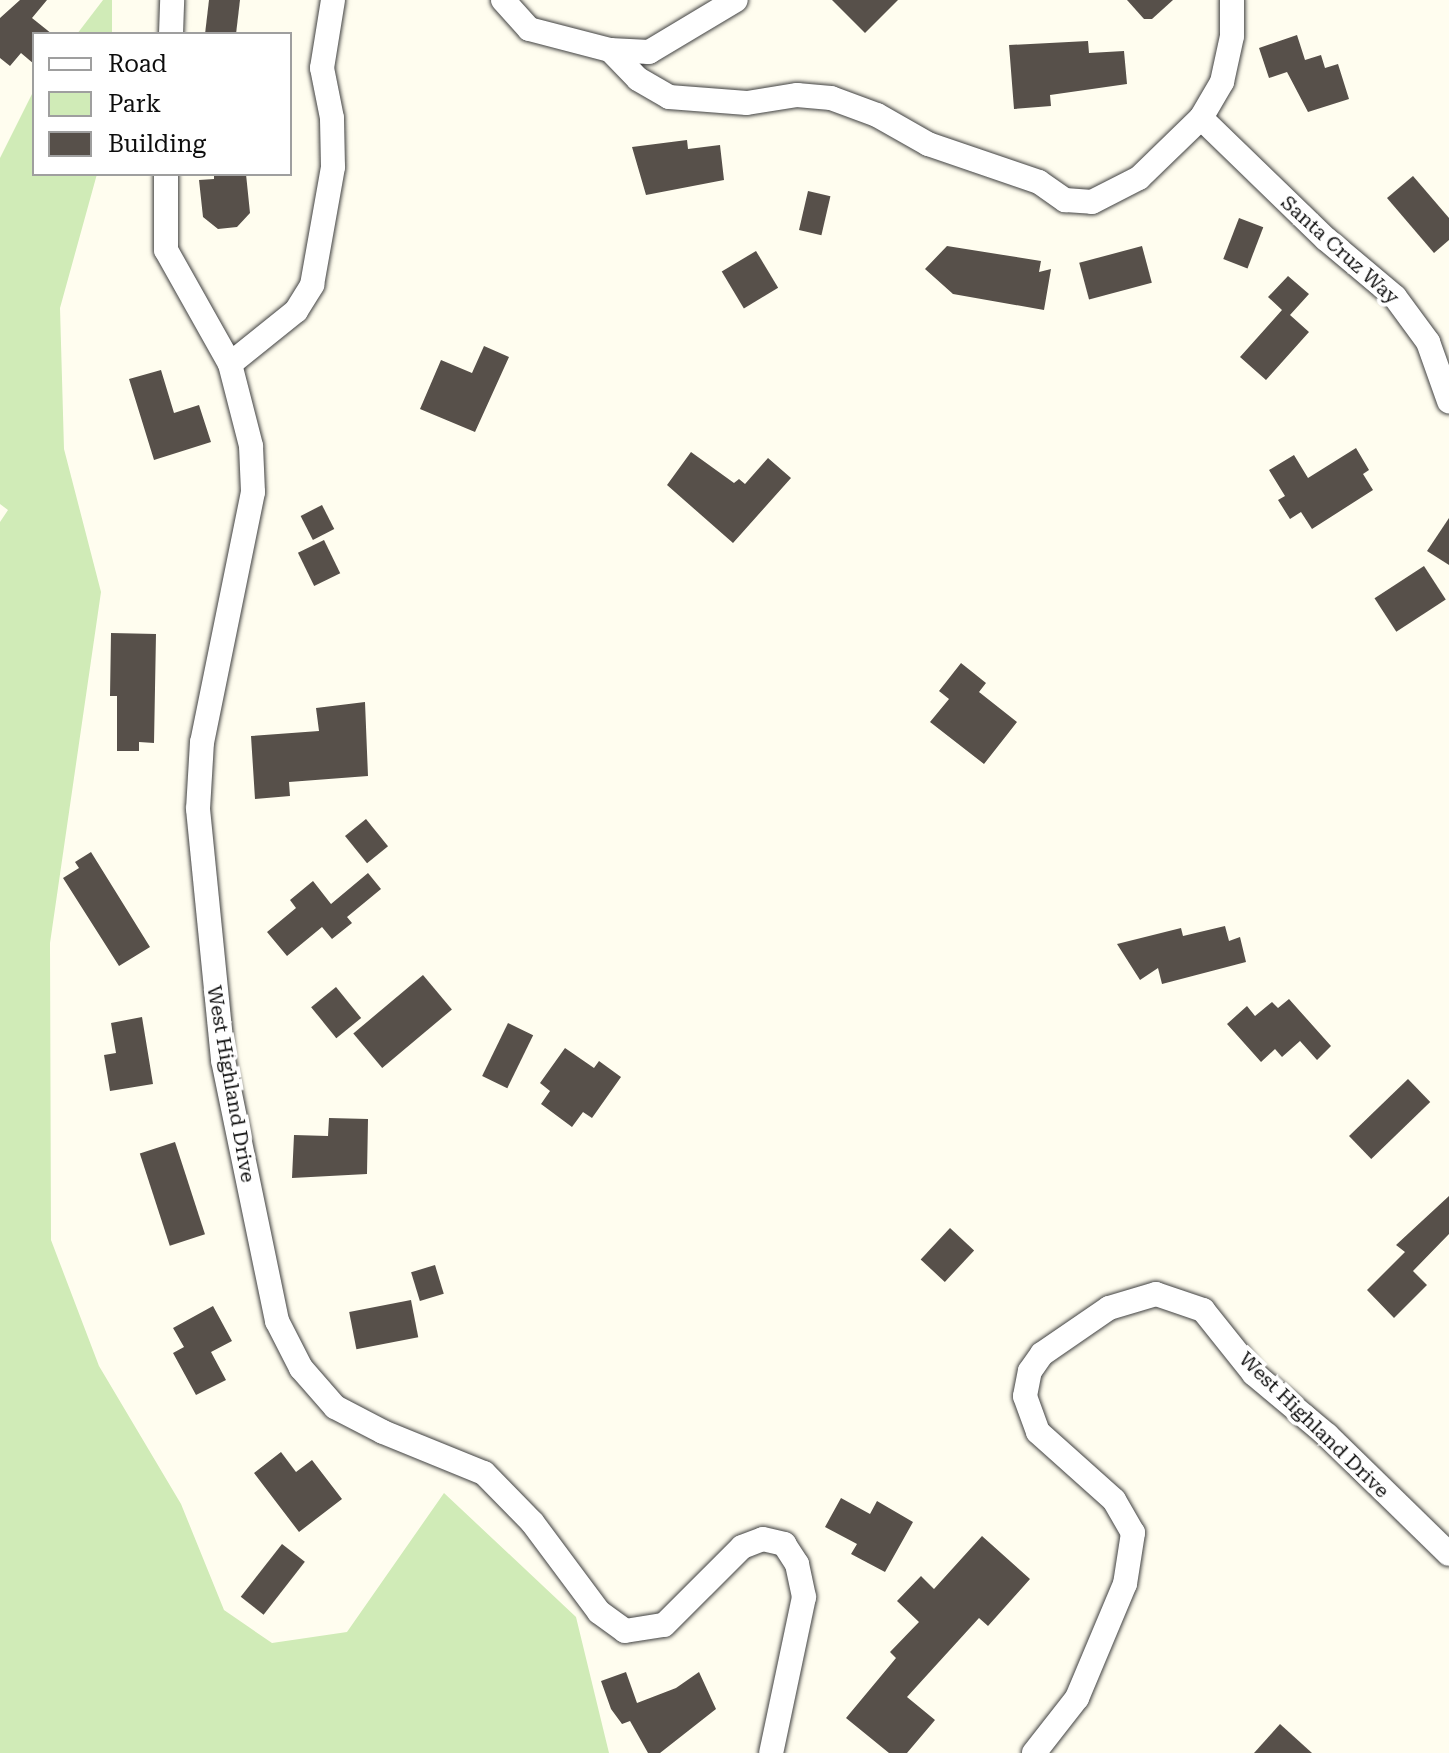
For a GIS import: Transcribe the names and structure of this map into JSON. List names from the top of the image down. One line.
{"streets":{"street":["Santa Cruz Way","West Highland Drive"]},"legend":["Road","Park","Building"]}
